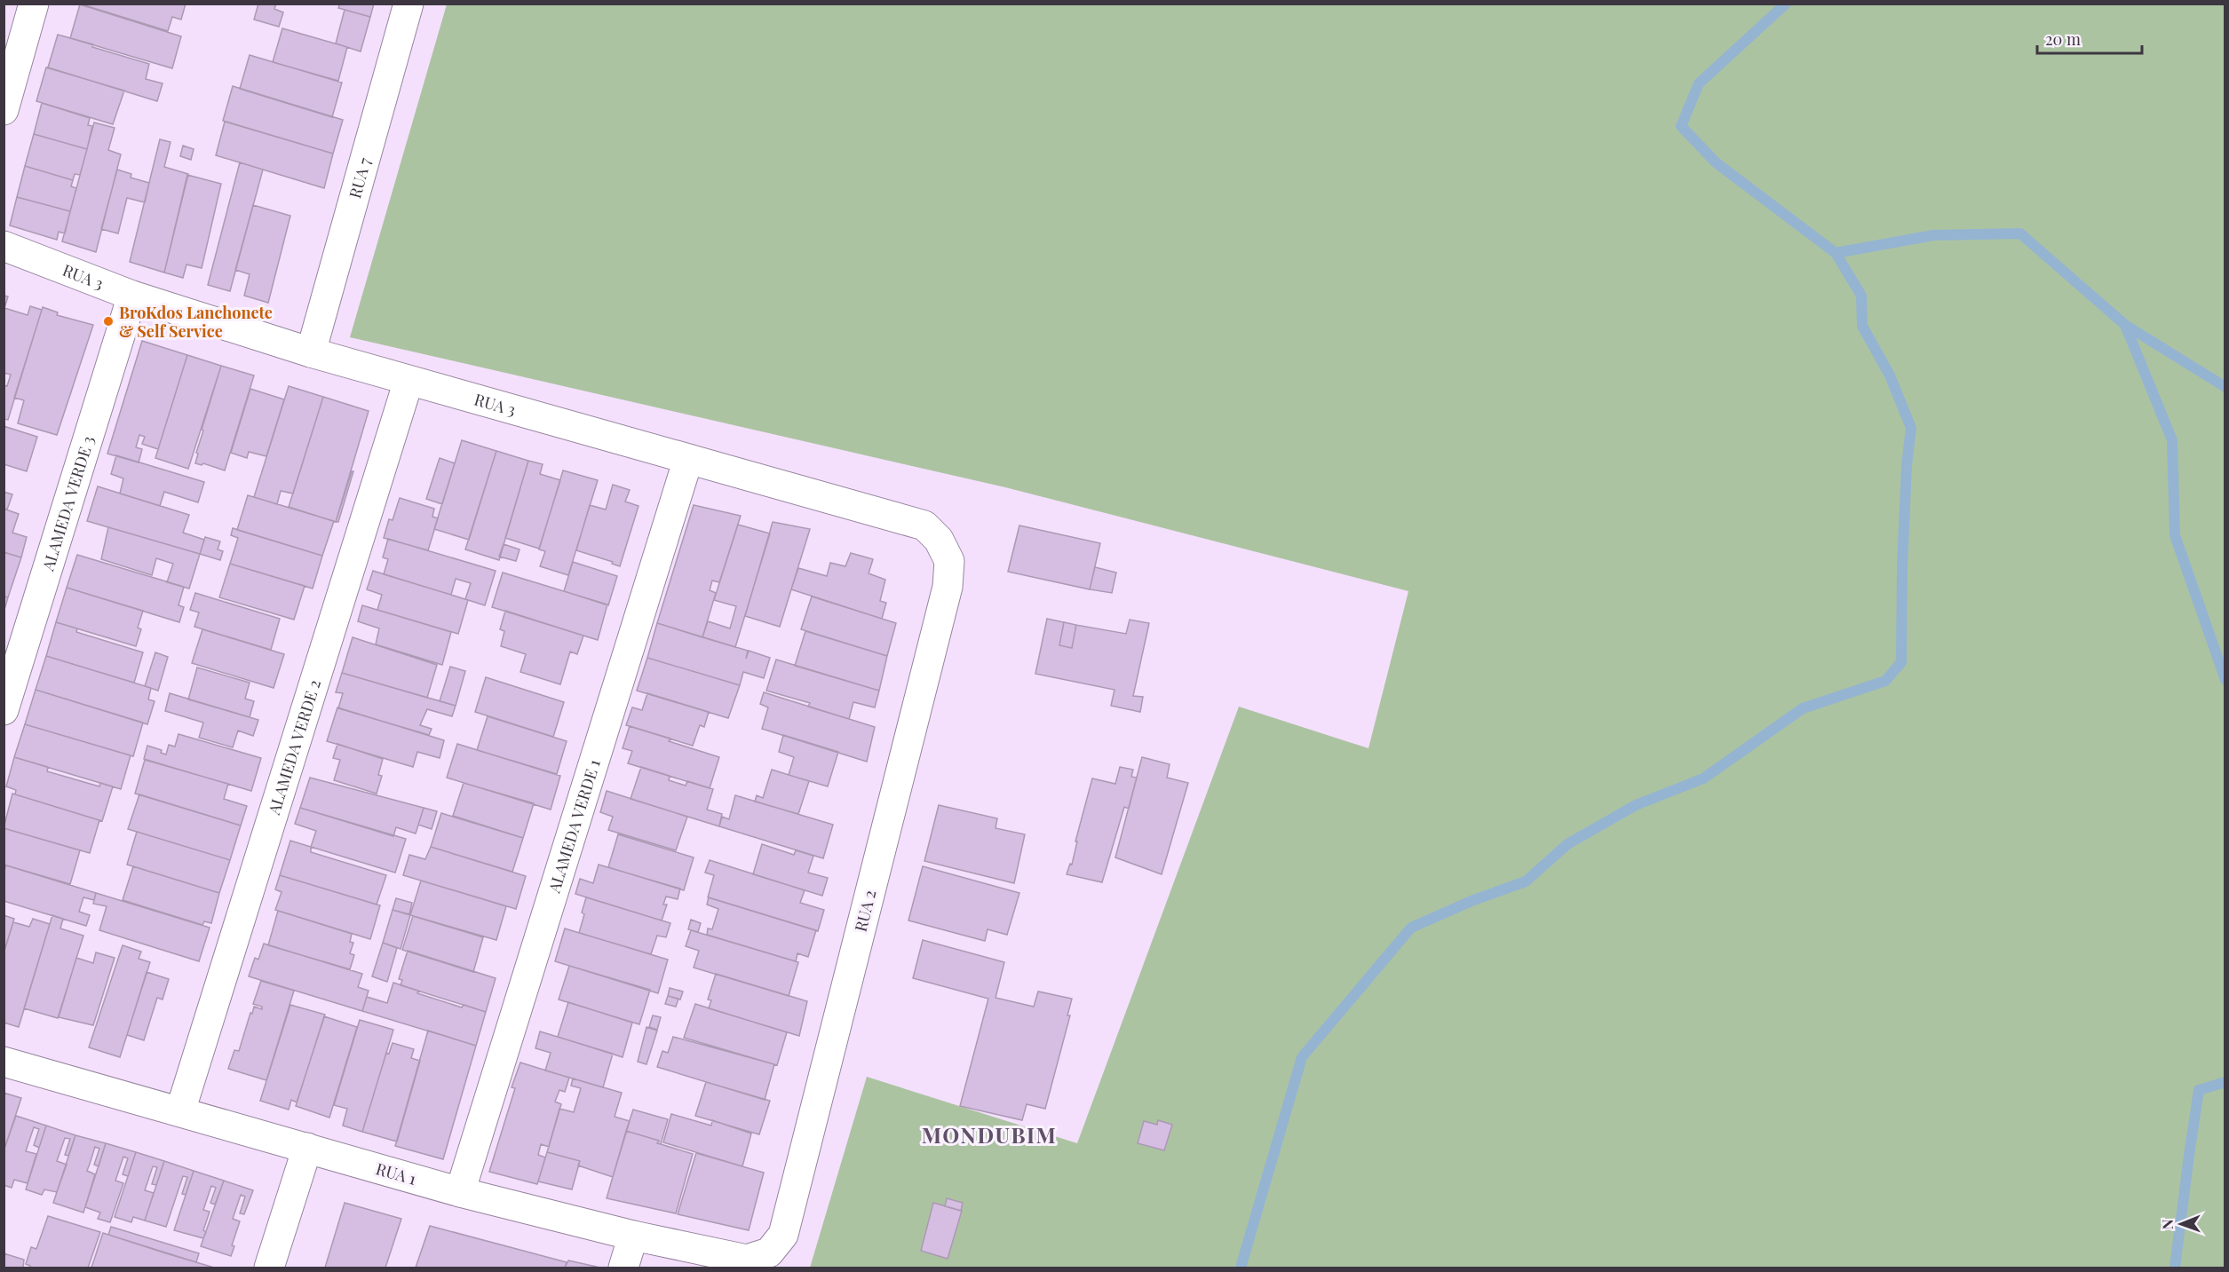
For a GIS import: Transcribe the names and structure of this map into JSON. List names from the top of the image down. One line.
{"streets":{"street":["RUA 7","RUA 3","ALAMEDA VERDE 3","ALAMEDA VERDE 2","ALAMEDA VERDE 1","RUA 2","RUA 1"]},"crossings":[["RUA 7","RUA 3"],["RUA 3","ALAMEDA VERDE 3"],["RUA 3","ALAMEDA VERDE 2"],["RUA 3","ALAMEDA VERDE 1"],["RUA 3","RUA 2"],["ALAMEDA VERDE 2","RUA 1"],["ALAMEDA VERDE 1","RUA 1"],["RUA 2","RUA 1"]],"districts":["MONDUBIM"],"places":["BroKdos Lanchonete & Self Service"],"scale_bar":"20 m","north":"left"}
